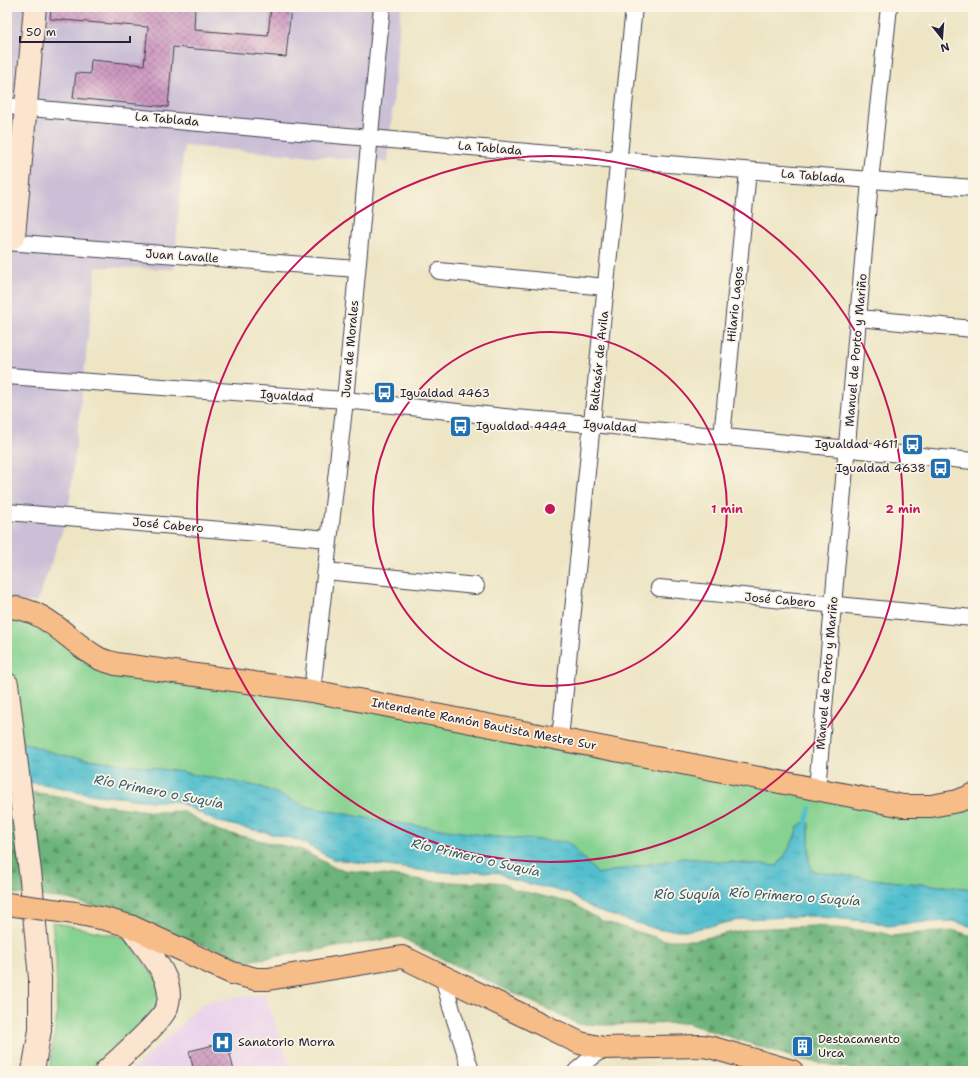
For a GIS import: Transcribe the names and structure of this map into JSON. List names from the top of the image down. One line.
{"streets":{"main road":["Intendente Ramón Bautista Mestre Sur"],"street":["La Tablada","Juan Lavalle","Hilario Lagos","Juan de Morales","Manuel de Porto y Mariño","Baltasár de Avila","Igualdad","José Cabero"]},"crossings":[["La Tablada","Hilario Lagos"],["La Tablada","Juan de Morales"],["La Tablada","Manuel de Porto y Mariño"],["La Tablada","Baltasár de Avila"],["Juan Lavalle","Juan de Morales"],["Hilario Lagos","Igualdad"],["Juan de Morales","Igualdad"],["Juan de Morales","José Cabero"],["Juan de Morales","Intendente Ramón Bautista Mestre Sur"],["Manuel de Porto y Mariño","Igualdad"],["Manuel de Porto y Mariño","José Cabero"],["Manuel de Porto y Mariño","Intendente Ramón Bautista Mestre Sur"],["Baltasár de Avila","Igualdad"],["Baltasár de Avila","Intendente Ramón Bautista Mestre Sur"]],"water":["Río Primero o Suquía","Río Suquía"],"places":{"bus stop":["Igualdad 4463","Igualdad 4444","Igualdad 4611","Igualdad 4638"],"hospital":["Sanatorio Morra"],"building":["Destacamento Urca"]},"scale_bar":"50 m","north":"bottom","rings":["1 min","2 min"]}
